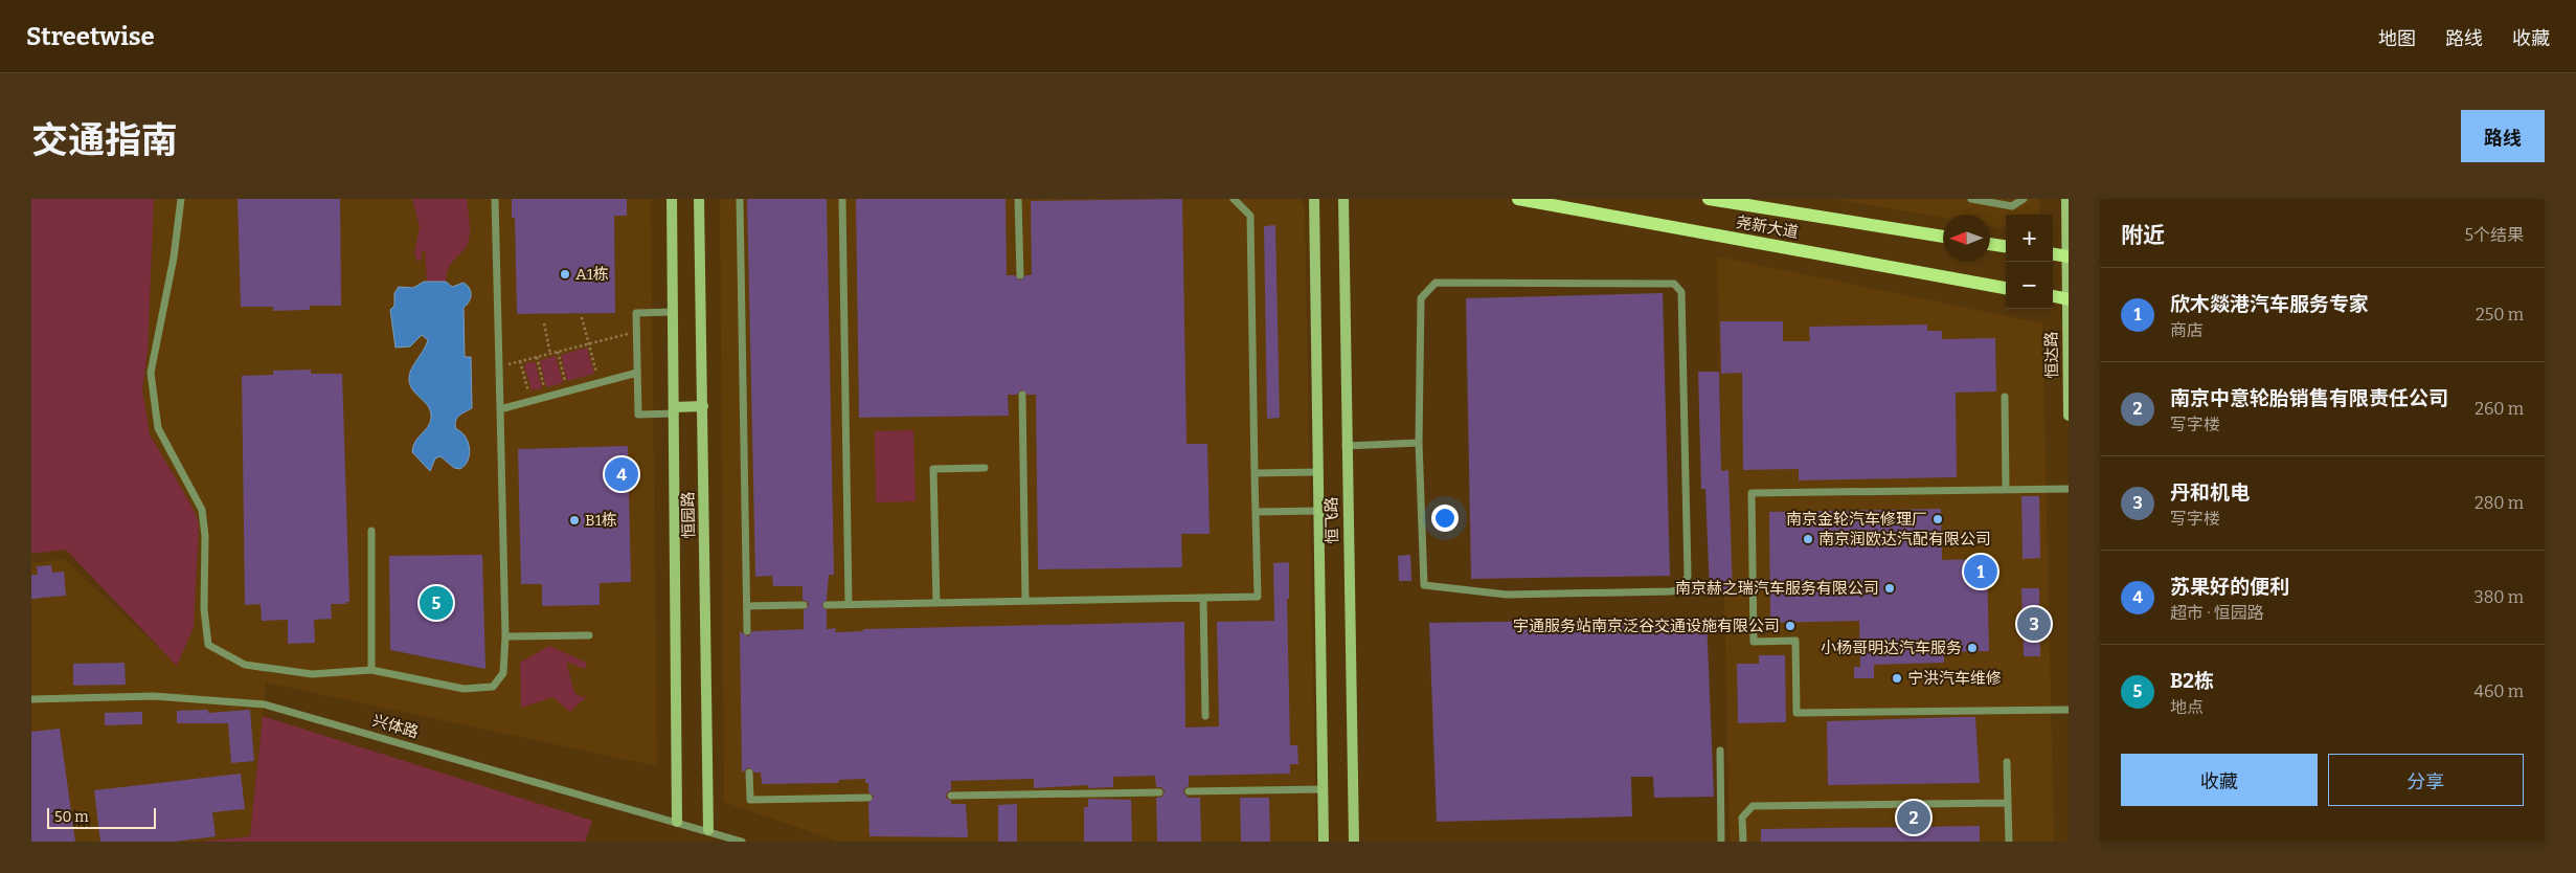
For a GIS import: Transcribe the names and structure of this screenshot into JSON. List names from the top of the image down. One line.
{"streets":{"main road":["尧新大道"],"street":["恒达路","恒园路","恒飞路"],"lane":["兴体路"]},"crossings":[["恒园路","兴体路"]],"places":["A1栋","南京金轮汽车修理厂","B1栋","南京润欧达汽配有限公司","南京赫之瑞汽车服务有限公司","宇通服务站南京泛谷交通设施有限公司","小杨哥明达汽车服务","宁洪汽车维修"],"scale_bar":"50 m","north":"left","page":{"header":"Streetwise","nav":["地图","路线","收藏"],"title":"交通指南","buttons":["路线",["收藏","分享"]],"heading":["附近","5个结果"],"map_buttons":["+","−"],"list":[{"mark":"1","name":"欣木燚港汽车服务专家","note":"商店","value":"250 m"},{"mark":"2","name":"南京中意轮胎销售有限责任公司","note":"写字楼","value":"260 m"},{"mark":"3","name":"丹和机电","note":"写字楼","value":"280 m"},{"mark":"4","name":"苏果好的便利","note":"超市 · 恒园路","value":"380 m"},{"mark":"5","name":"B2栋","note":"地点","value":"460 m"}],"pins":["4","1","5","3","2"],"scale":"50 m"}}
